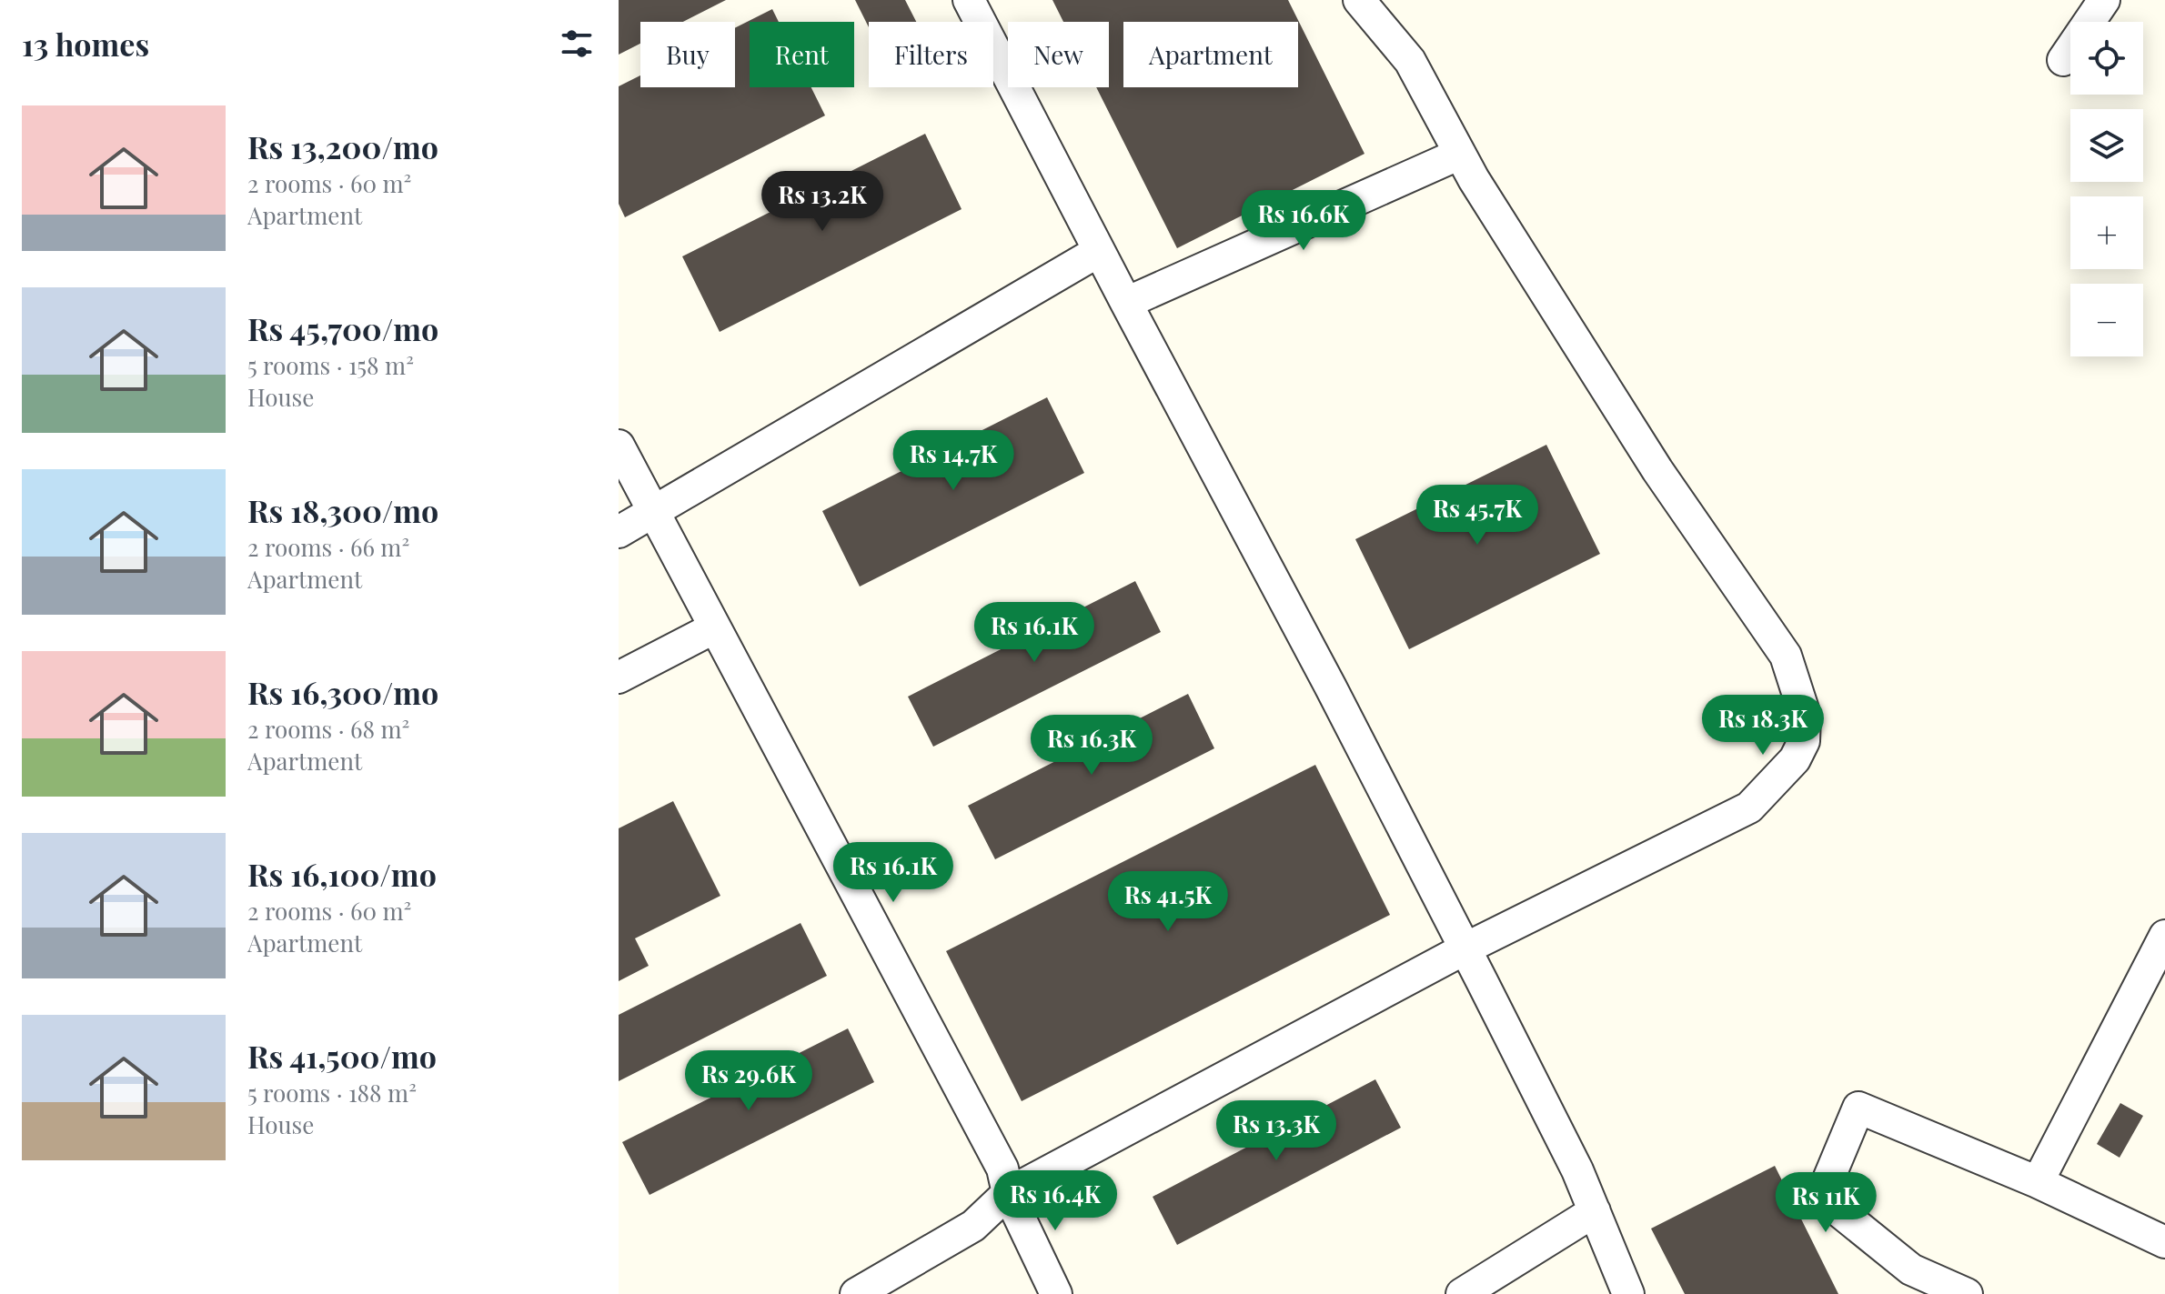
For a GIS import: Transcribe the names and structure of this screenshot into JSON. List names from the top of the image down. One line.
{"page":{"heading":"13 homes","map_buttons":["+","−"],"chip":["Buy","Rent","Filters","New","Apartment"],"list":[{"name":"Rs 13,200/mo","note":"2 rooms · 60 m² · Apartment"},{"name":"Rs 45,700/mo","note":"5 rooms · 158 m² · House"},{"name":"Rs 18,300/mo","note":"2 rooms · 66 m² · Apartment"},{"name":"Rs 16,300/mo","note":"2 rooms · 68 m² · Apartment"},{"name":"Rs 16,100/mo","note":"2 rooms · 60 m² · Apartment"},{"name":"Rs 41,500/mo","note":"5 rooms · 188 m² · House"}],"price":["Rs 13.2K","Rs 16.6K","Rs 14.7K","Rs 45.7K","Rs 16.1K","Rs 18.3K","Rs 16.3K","Rs 16.1K","Rs 41.5K","Rs 29.6K","Rs 13.3K","Rs 16.4K","Rs 11K"]}}
